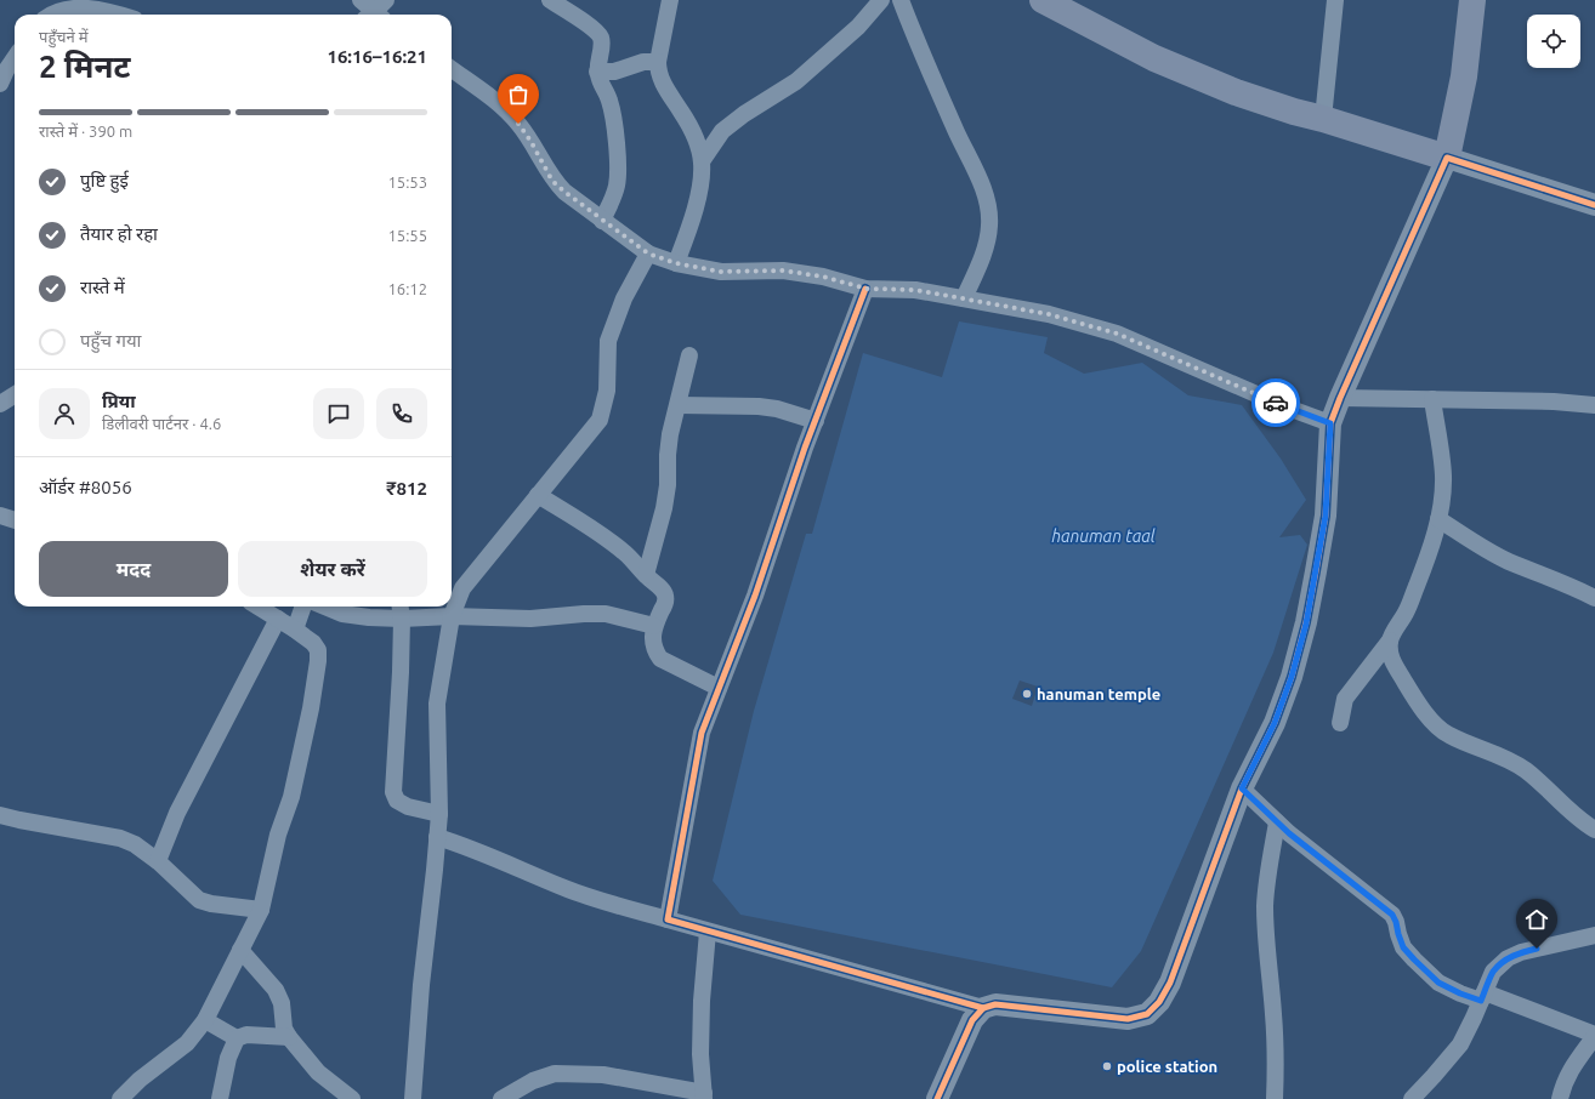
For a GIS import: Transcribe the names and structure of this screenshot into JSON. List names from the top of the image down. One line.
{"water":["hanuman taal"],"places":["hanuman temple","police station"],"page":{"heading":["2 मिनट","पहुँचने में","16:16–16:21"],"panel":["प्रिया","डिलीवरी पार्टनर · 4.6","ऑर्डर #8056","₹812"],"bar":"रास्ते में · 390 m","list":[["पुष्टि हुई","15:53"],["तैयार हो रहा","15:55"],["रास्ते में","16:12"],"पहुँच गया"],"buttons":["मदद","शेयर करें"]}}
